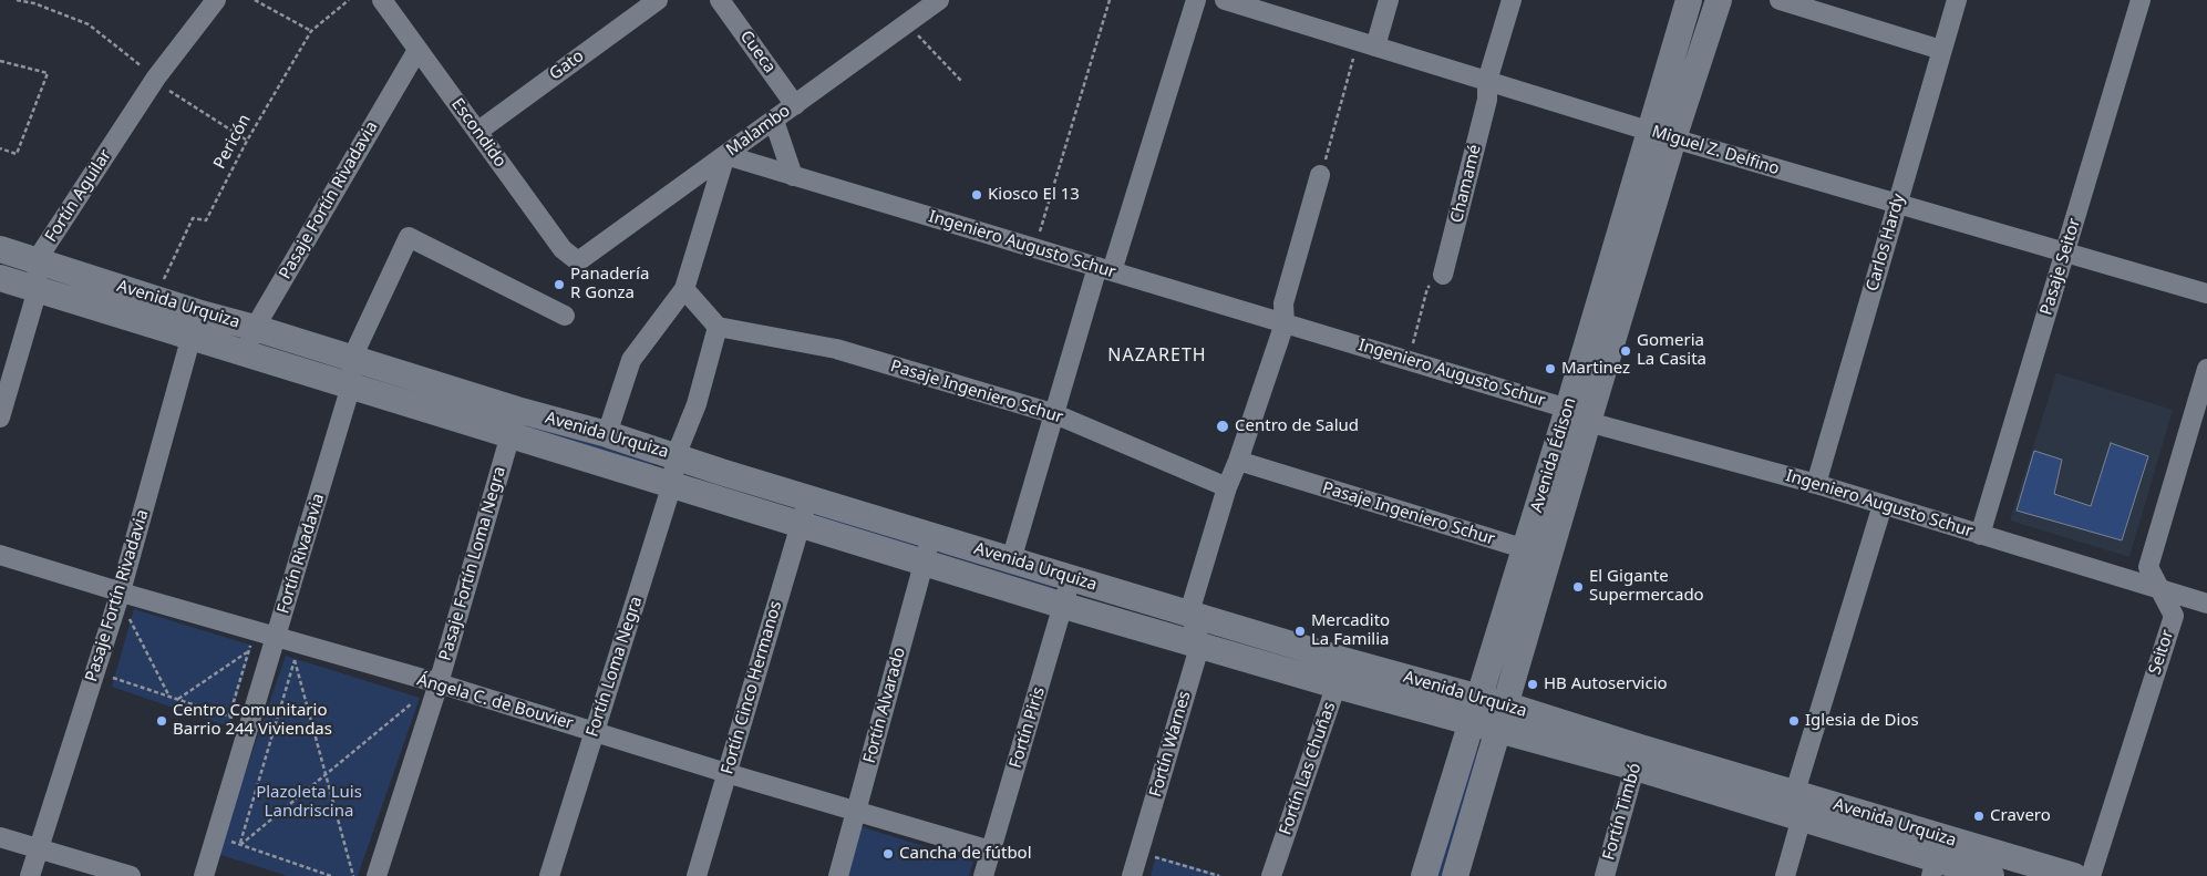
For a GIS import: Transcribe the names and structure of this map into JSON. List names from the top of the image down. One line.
{"streets":{"main road":["Avenida Urquiza","Avenida Édison"],"street":["Cueca","Gato","Malambo","Escondido","Miguel Z. Delfino","Chamamé","Fortín Aguilar","Pasaje Fortín Rivadavia","Carlos Hardy","Ingeniero Augusto Schur","Pasaje Seitor","Pasaje Ingeniero Schur","Fortín Rivadavia","Pasaje Fortín Loma Negra","Seitor","Fortín Loma Negra","Fortín Cinco Hermanos","Ángela C. de Bouvier","Fortín Alvarado","Fortín Piris","Fortín Warnes","Fortín Las Chuñas","Fortín Timbó"],"path":["Pericón"]},"crossings":[["Cueca","Malambo"],["Gato","Escondido"],["Malambo","Escondido"],["Malambo","Ingeniero Augusto Schur"],["Escondido","Pasaje Fortín Rivadavia"],["Pericón","Avenida Urquiza"],["Miguel Z. Delfino","Chamamé"],["Miguel Z. Delfino","Carlos Hardy"],["Miguel Z. Delfino","Pasaje Seitor"],["Miguel Z. Delfino","Avenida Édison"],["Fortín Aguilar","Avenida Urquiza"],["Pasaje Fortín Rivadavia","Avenida Urquiza"],["Pasaje Fortín Rivadavia","Ángela C. de Bouvier"],["Carlos Hardy","Ingeniero Augusto Schur"],["Ingeniero Augusto Schur","Pasaje Seitor"],["Ingeniero Augusto Schur","Avenida Édison"],["Ingeniero Augusto Schur","Seitor"],["Avenida Urquiza","Avenida Édison"],["Avenida Urquiza","Fortín Rivadavia"],["Avenida Urquiza","Pasaje Fortín Loma Negra"],["Avenida Urquiza","Fortín Loma Negra"],["Avenida Urquiza","Fortín Cinco Hermanos"],["Avenida Urquiza","Fortín Alvarado"],["Avenida Urquiza","Fortín Piris"],["Avenida Urquiza","Fortín Warnes"],["Avenida Urquiza","Fortín Las Chuñas"],["Avenida Urquiza","Fortín Timbó"],["Pasaje Ingeniero Schur","Avenida Édison"],["Pasaje Ingeniero Schur","Fortín Loma Negra"],["Fortín Rivadavia","Ángela C. de Bouvier"],["Pasaje Fortín Loma Negra","Ángela C. de Bouvier"],["Fortín Loma Negra","Ángela C. de Bouvier"],["Fortín Cinco Hermanos","Ángela C. de Bouvier"],["Ángela C. de Bouvier","Fortín Alvarado"],["Ángela C. de Bouvier","Fortín Piris"]],"districts":["NAZARETH"],"parks":["Plazoleta Luis Landriscina"],"places":["Kiosco El 13","Panadería R Gonza","Gomeria La Casita","Martinez","Centro de Salud","El Gigante Supermercado","Mercadito La Familia","HB Autoservicio","Centro Comunitario Barrio 244 Viviendas","Iglesia de Dios","Cravero","Cancha de fútbol"]}
